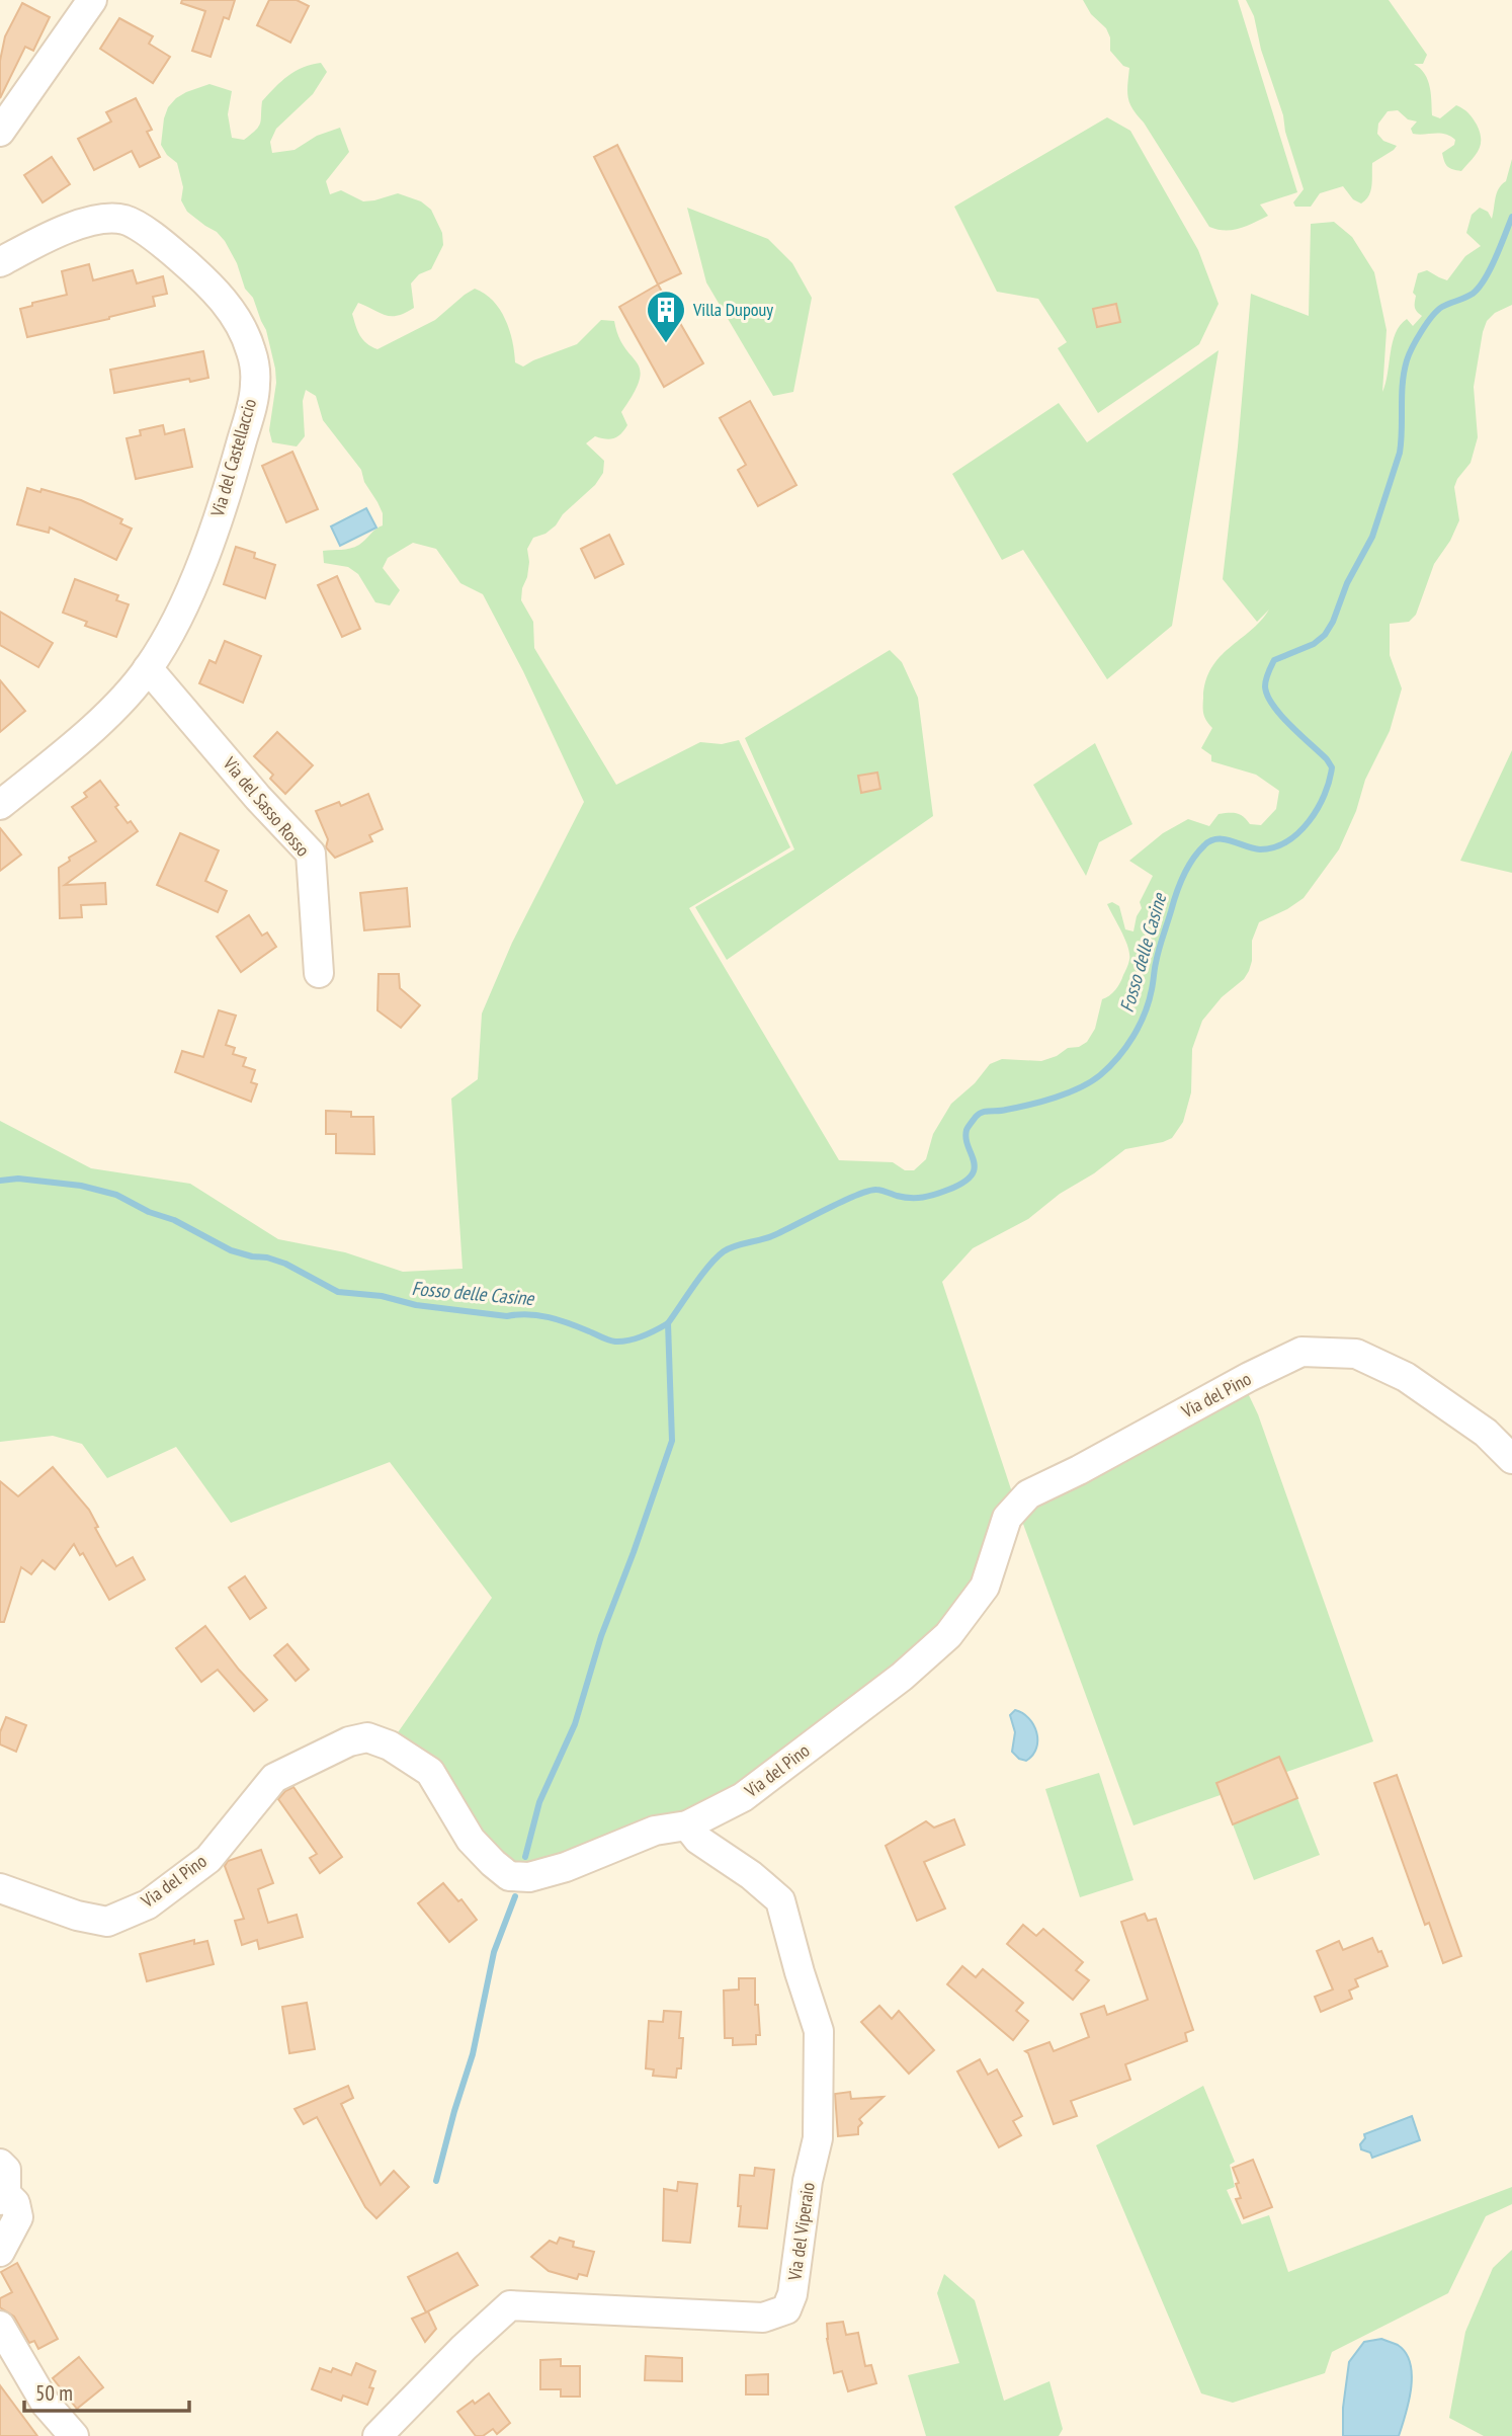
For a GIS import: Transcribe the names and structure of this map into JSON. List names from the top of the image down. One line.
{"streets":{"street":["Via del Castellaccio","Via del Sasso Rosso","Via del Pino","Via del Viperaio"]},"crossings":[["Via del Castellaccio","Via del Sasso Rosso"],["Via del Pino","Via del Viperaio"]],"water":["Fosso delle Casine"],"places":{"building":["Villa Dupouy"]},"scale_bar":"50 m"}
